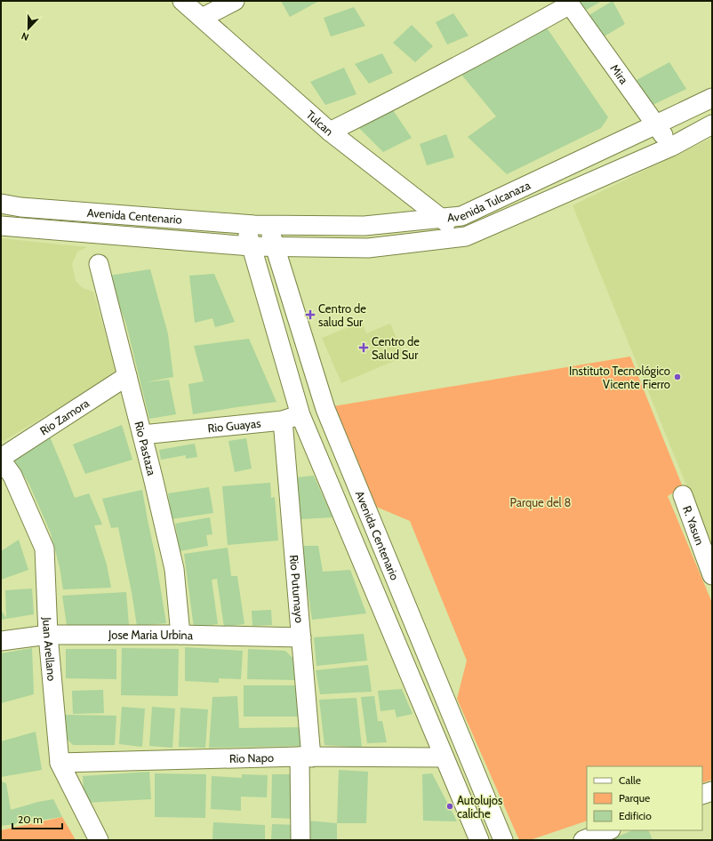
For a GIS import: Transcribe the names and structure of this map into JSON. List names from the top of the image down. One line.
{"streets":{"street":["Mira","Tulcan","Avenida Tulcanaza","Avenida Centenario","Rio Zamora","Rio Guayas","Rio Pastaza","R. Yasun","Rio Putumayo","Jose Maria Urbina","Juan Arellano","Rio Napo"]},"crossings":[["Mira","Avenida Tulcanaza"],["Tulcan","Avenida Tulcanaza"],["Avenida Tulcanaza","Avenida Centenario"],["Avenida Centenario","Rio Guayas"],["Rio Zamora","Rio Pastaza"],["Rio Zamora","Juan Arellano"],["Rio Guayas","Rio Pastaza"],["Rio Guayas","Rio Putumayo"],["Rio Pastaza","Jose Maria Urbina"],["Rio Putumayo","Jose Maria Urbina"],["Rio Putumayo","Rio Napo"],["Jose Maria Urbina","Juan Arellano"],["Juan Arellano","Rio Napo"]],"parks":["Parque del 8"],"places":{"health":["Centro de salud Sur","Centro de Salud Sur"],"other":["Instituto Tecnológico Vicente Fierro","Autolujos caliche"]},"legend":["Calle","Parque","Edificio"],"scale_bar":"20 m","north":"bottom"}
